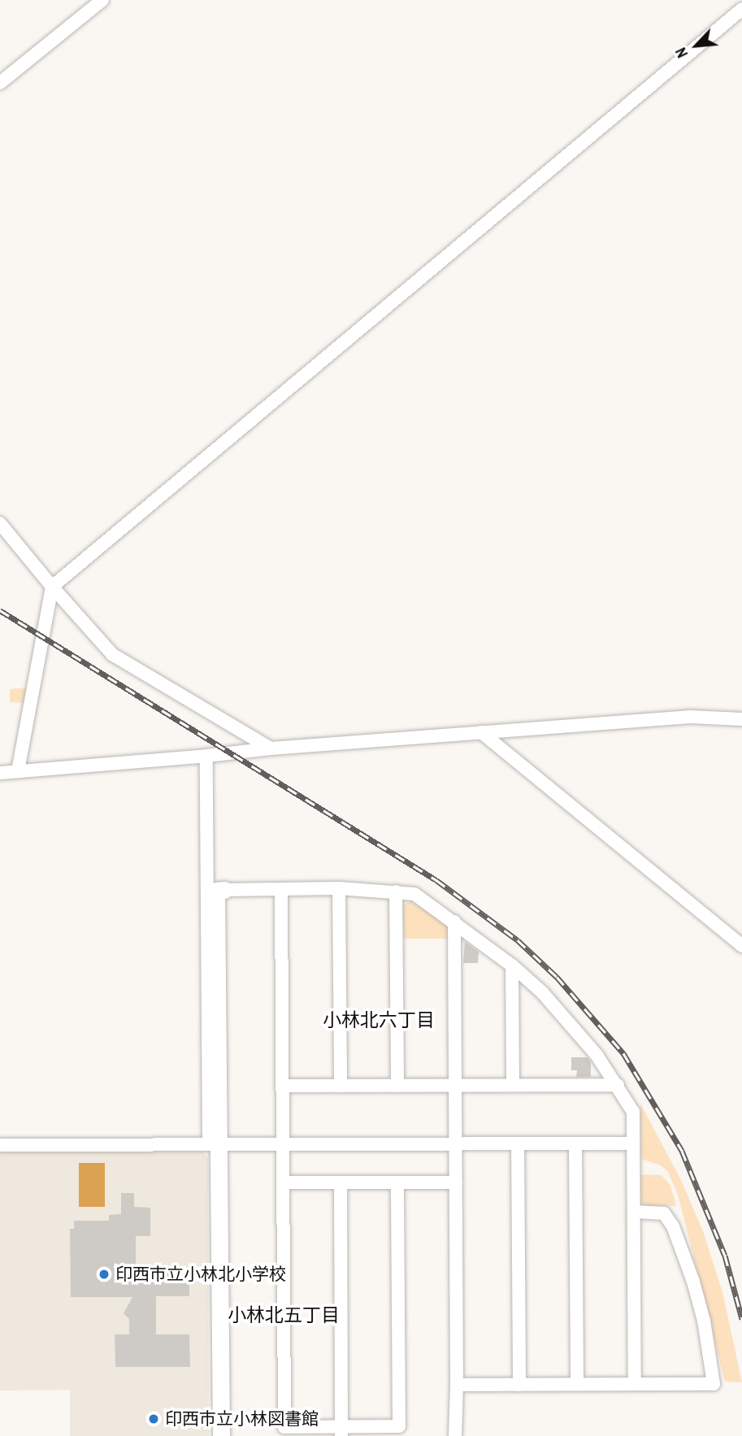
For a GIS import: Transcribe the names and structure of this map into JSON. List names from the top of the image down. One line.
{"districts":["小林北六丁目","小林北五丁目"],"places":["印西市立小林北小学校","印西市立小林図書館"],"north":"bottom left"}
